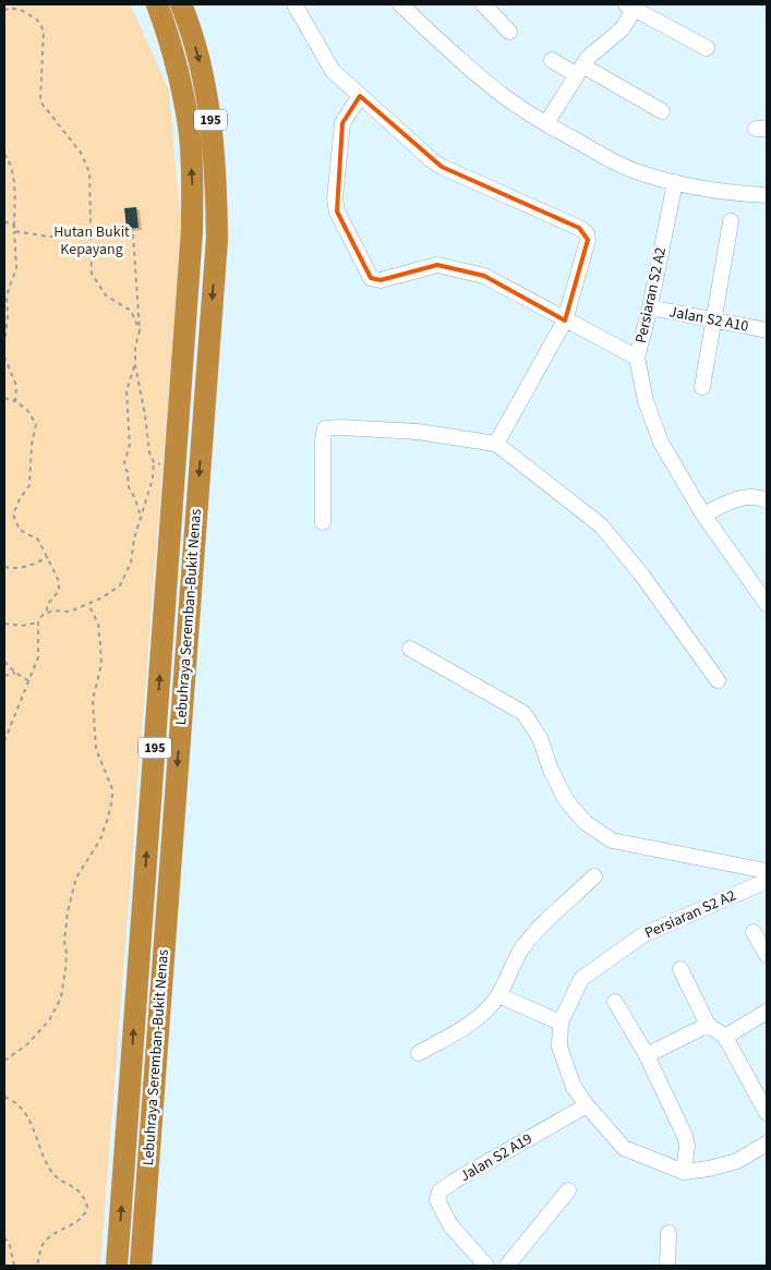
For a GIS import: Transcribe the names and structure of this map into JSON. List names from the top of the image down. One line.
{"streets":{"highway":["195","Lebuhraya Seremban-Bukit Nenas"],"street":["Persiaran S2 A2","Jalan S2 A10","Jalan S2 A19"]},"crossings":[["Persiaran S2 A2","Jalan S2 A10"],["Persiaran S2 A2","Jalan S2 A19"]],"parks":["Hutan Bukit Kepayang"]}
